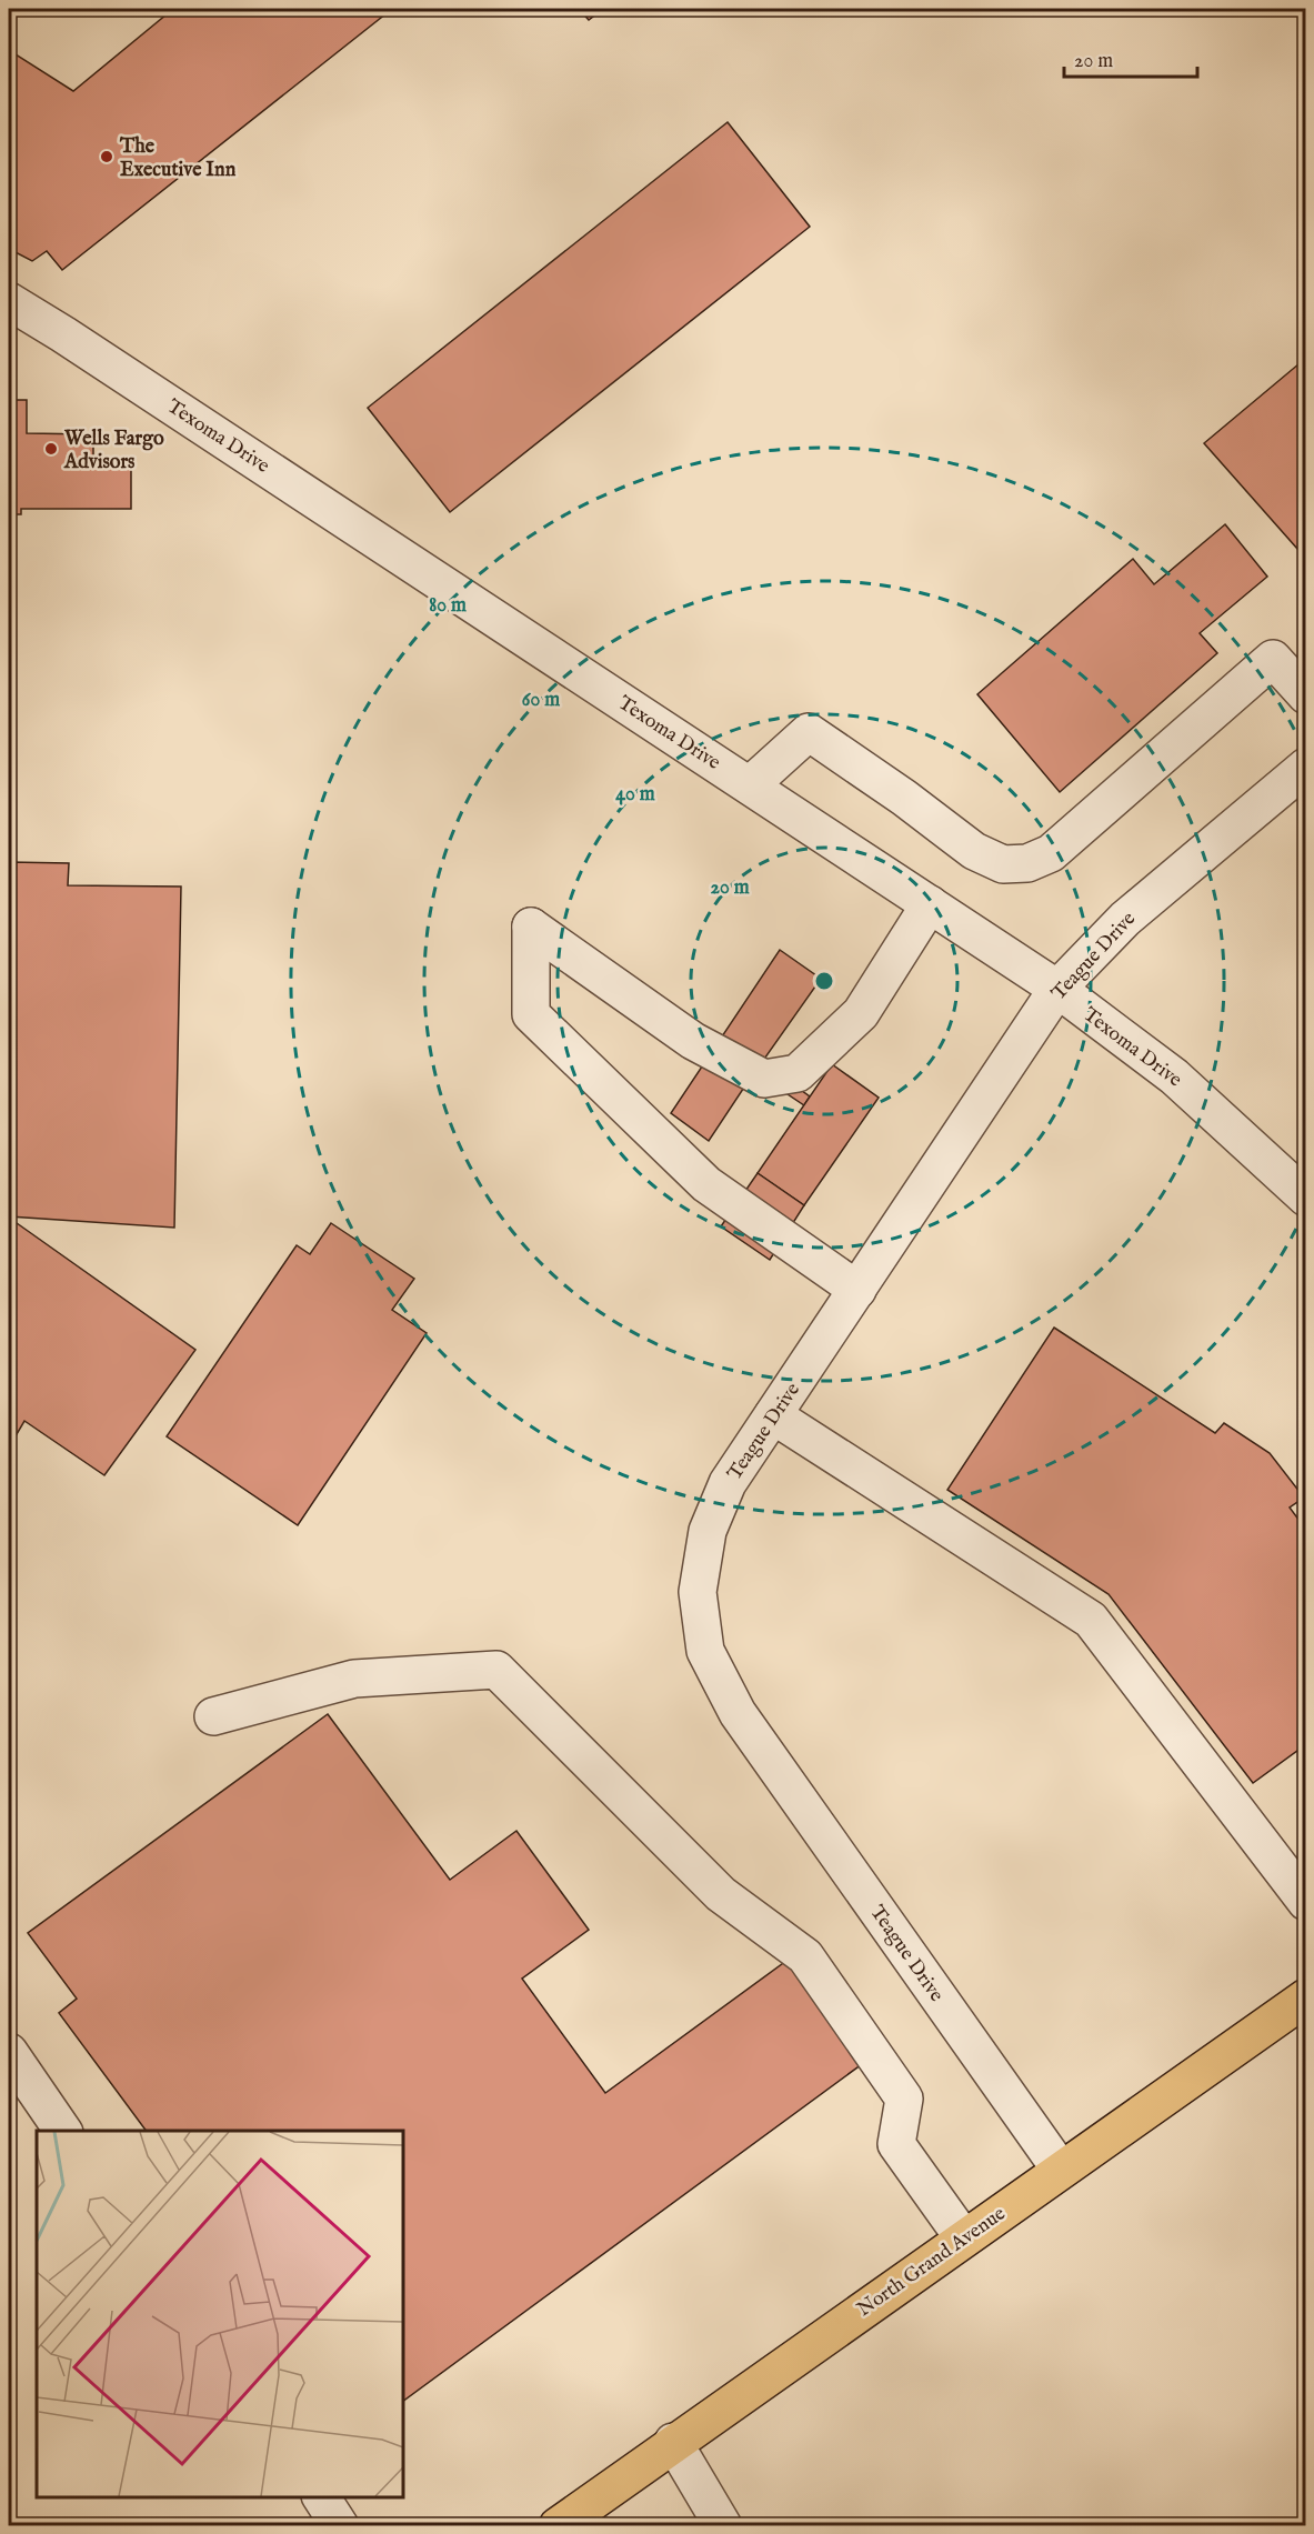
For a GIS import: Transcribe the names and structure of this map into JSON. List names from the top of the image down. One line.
{"streets":{"main road":["North Grand Avenue"],"street":["Texoma Drive","Teague Drive"]},"crossings":[["Texoma Drive","Teague Drive"],["Teague Drive","North Grand Avenue"]],"places":["The Executive Inn","Wells Fargo Advisors"],"scale_bar":"20 m","rings":["80 m","60 m","40 m","20 m"]}
